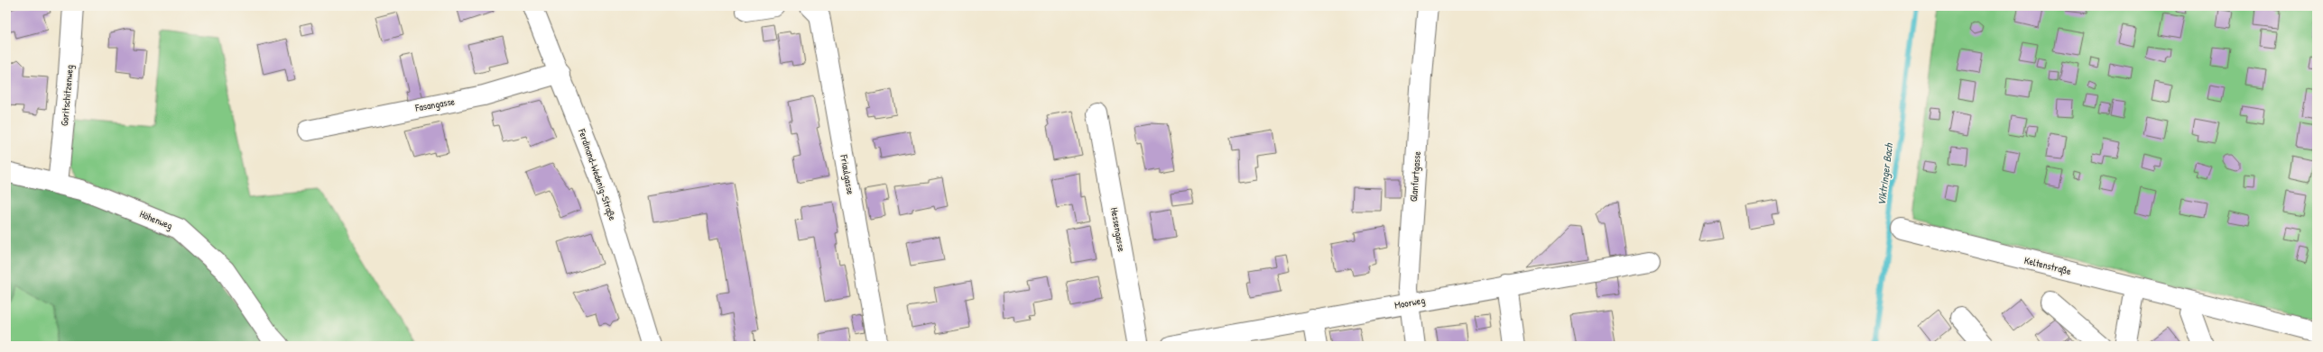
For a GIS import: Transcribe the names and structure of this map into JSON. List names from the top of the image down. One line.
{"streets":{"street":["Goritschitzenweg","Fasangasse","Ferdinand-Wedenig-Straße","Friaulgasse","Glanfurtgasse","Höhenweg","Hessengasse","Keltenstraße","Moorweg"]},"crossings":[["Goritschitzenweg","Höhenweg"],["Fasangasse","Ferdinand-Wedenig-Straße"],["Glanfurtgasse","Moorweg"]],"water":["Viktringer Bach"]}
